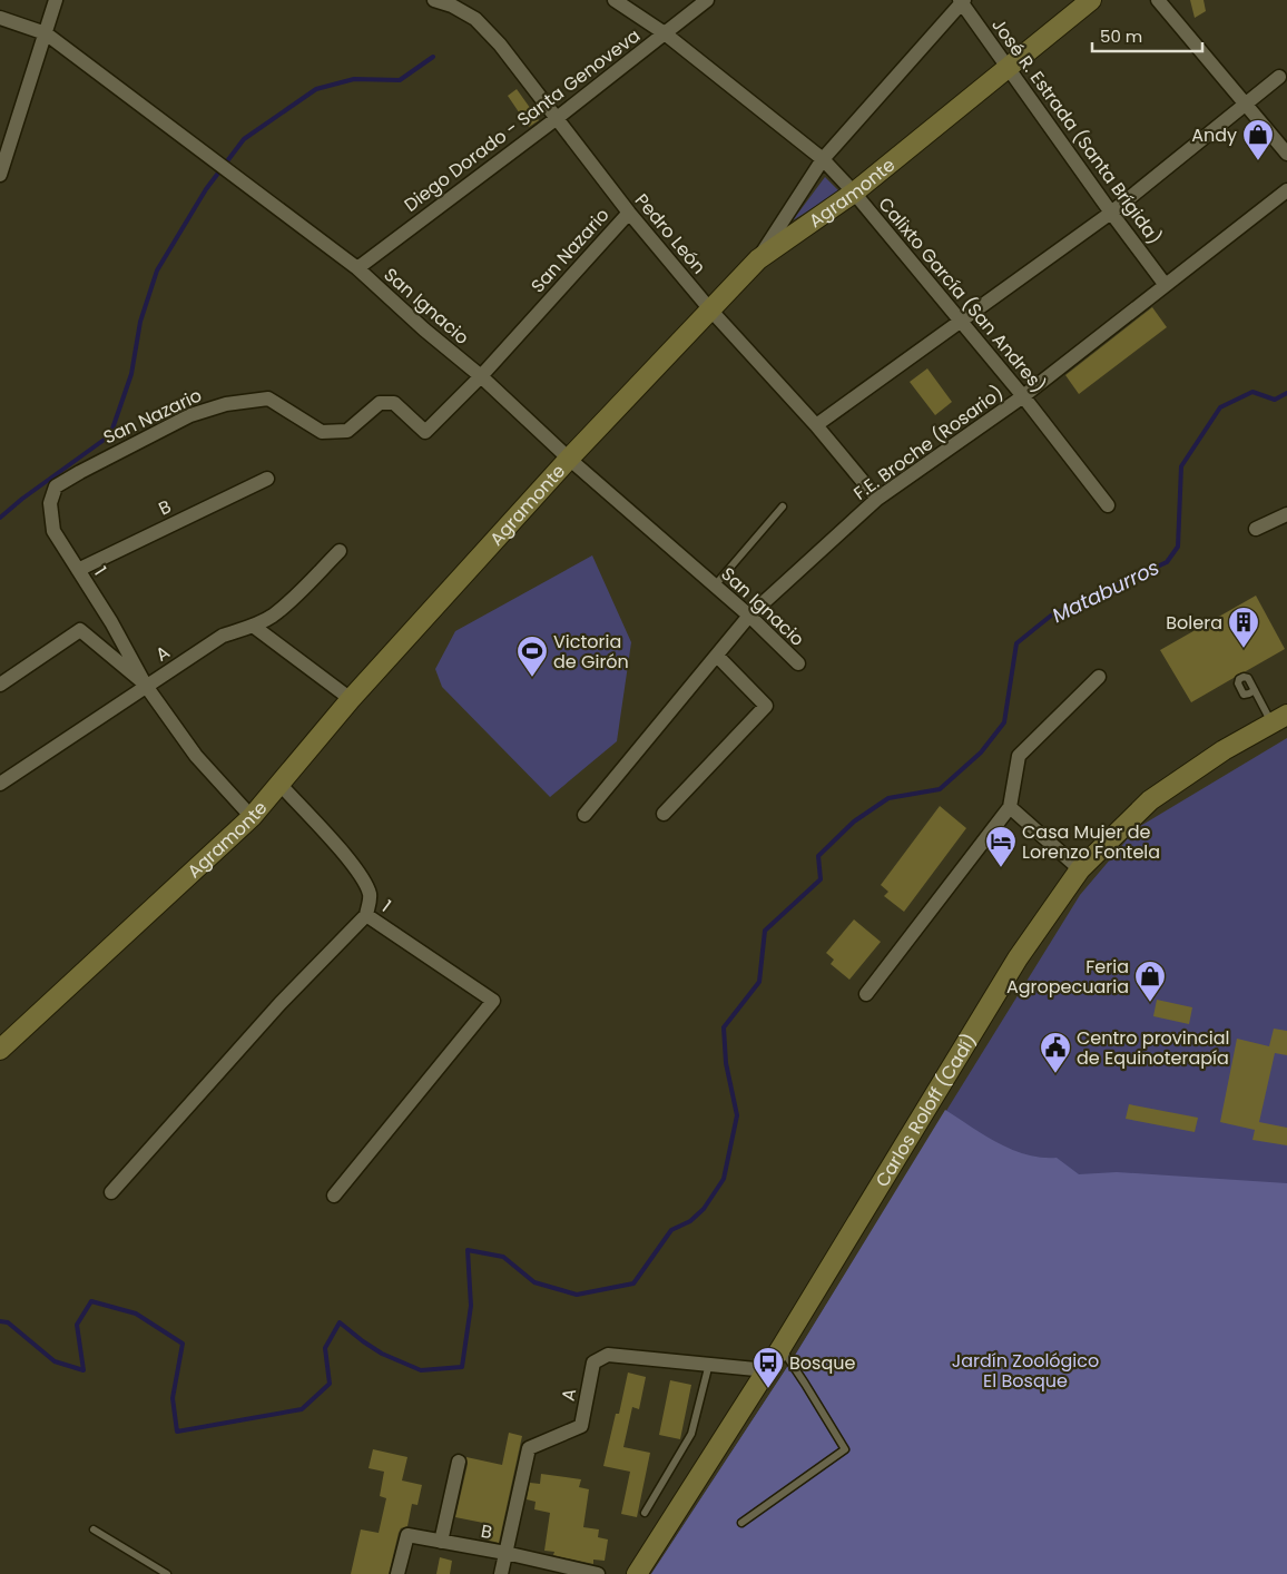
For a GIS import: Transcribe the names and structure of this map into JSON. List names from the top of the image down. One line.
{"streets":{"street":["Diego Dorado - Santa Genoveva","José R. Estrada (Santa Brígida)","Agramonte","Pedro León","San Nazario","Calixto García (San Andres)","San Ignacio","F.E. Broche (Rosario)","B","1","A","Carlos Roloff (Cadí)"]},"crossings":[["Diego Dorado - Santa Genoveva","Pedro León"],["Diego Dorado - Santa Genoveva","Calixto García (San Andres)"],["Diego Dorado - Santa Genoveva","San Ignacio"],["José R. Estrada (Santa Brígida)","Agramonte"],["José R. Estrada (Santa Brígida)","F.E. Broche (Rosario)"],["Agramonte","Pedro León"],["Agramonte","Calixto García (San Andres)"],["Agramonte","San Ignacio"],["Agramonte","1"],["Pedro León","San Nazario"],["Pedro León","F.E. Broche (Rosario)"],["San Nazario","San Ignacio"],["San Nazario","1"],["Calixto García (San Andres)","F.E. Broche (Rosario)"],["San Ignacio","F.E. Broche (Rosario)"],["B","1"],["B","A"],["1","A"],["A","Carlos Roloff (Cadí)"]],"water":["Mataburros"],"parks":["Jardín Zoológico El Bosque"],"places":{"shop":["Andy","Feria Agropecuaria"],"building":["Bolera"],"sports":["Victoria de Girón"],"hotel":["Casa Mujer de Lorenzo Fontela"],"public building":["Centro provincial de Equinoterapía"],"bus stop":["Bosque"]},"scale_bar":"50 m"}
